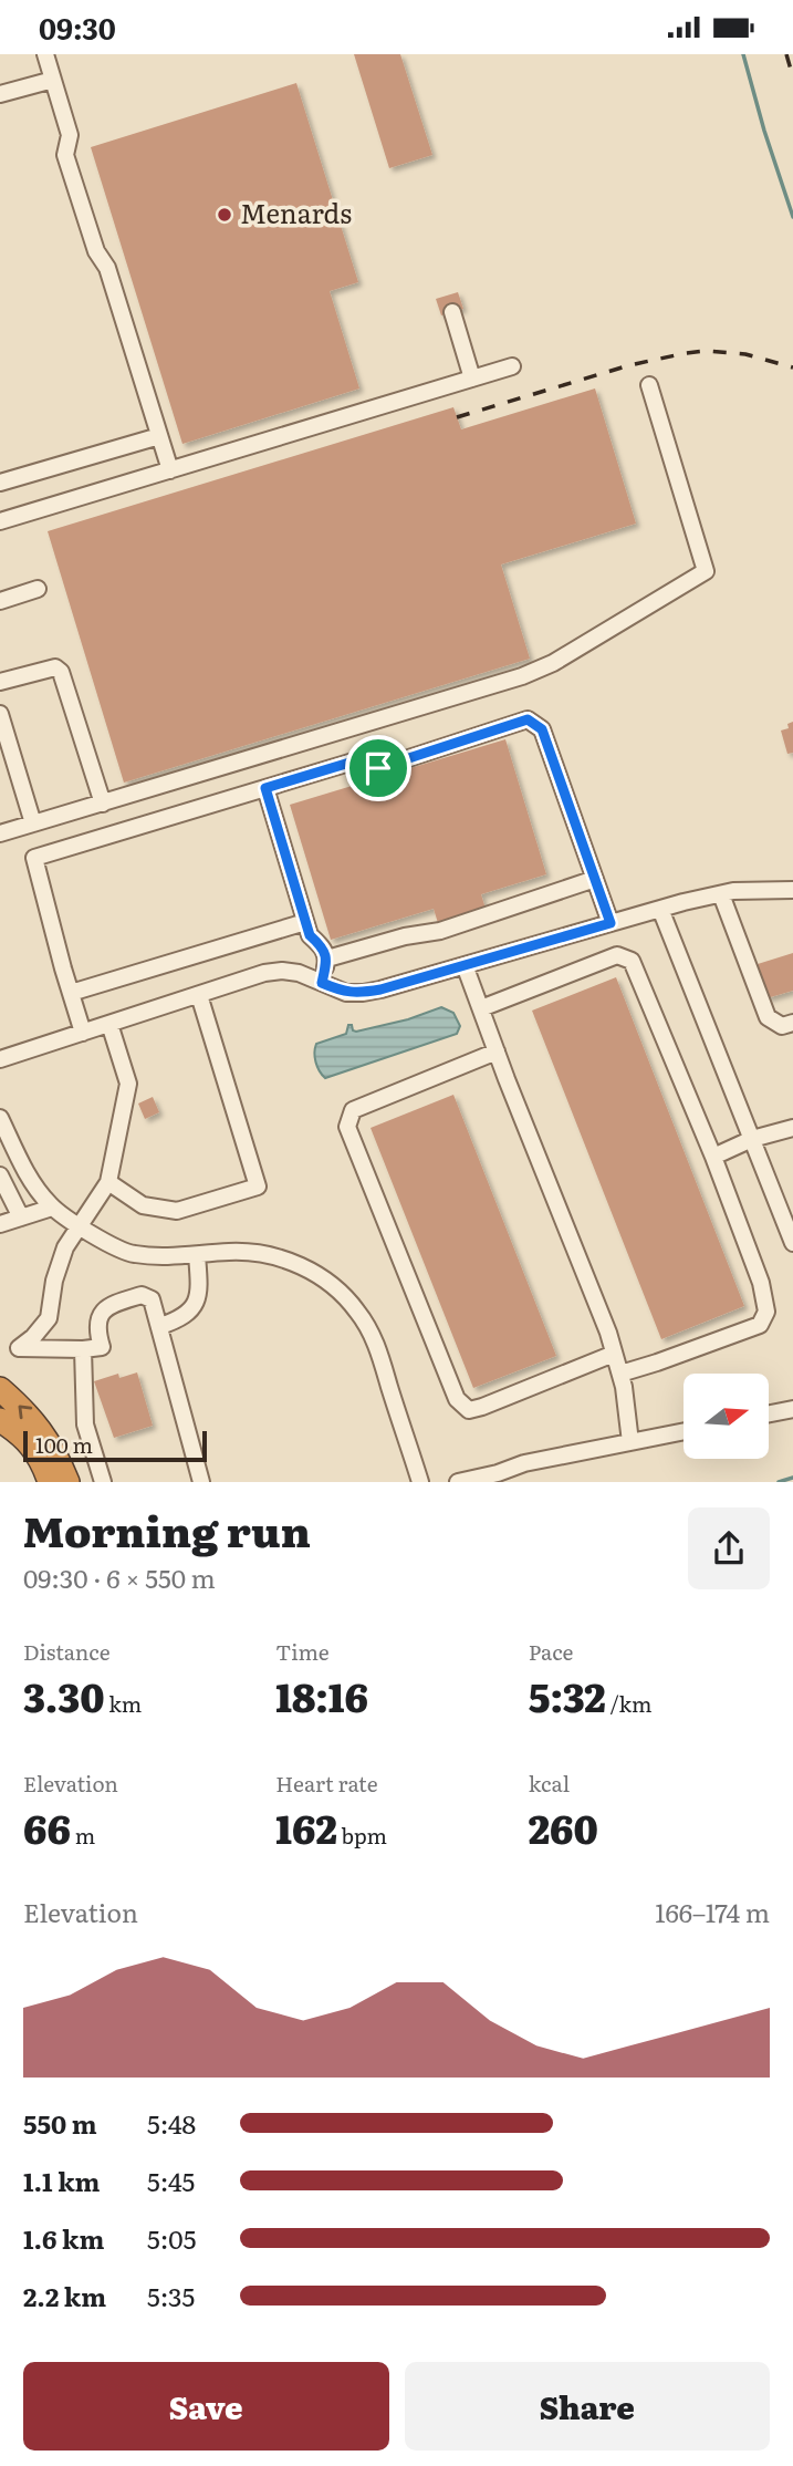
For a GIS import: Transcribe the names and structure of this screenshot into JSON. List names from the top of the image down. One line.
{"places":["Menards"],"scale_bar":"100 m","north":"right","page":{"status":"09:30","scale":"100 m","heading":["Morning run","09:30 · 6 × 550 m"],"stats":[["Distance","3.30 km"],["Time","18:16"],["Pace","5:32 /km"],["Elevation","66 m"],["Heart rate","162 bpm"],["kcal","260"]],"chart":["Elevation","166–174 m"],"list":[{"name":"550 m","note":"5:48"},{"name":"1.1 km","note":"5:45"},{"name":"1.6 km","note":"5:05"},{"name":"2.2 km","note":"5:35"}],"buttons":["Save","Share"]}}
